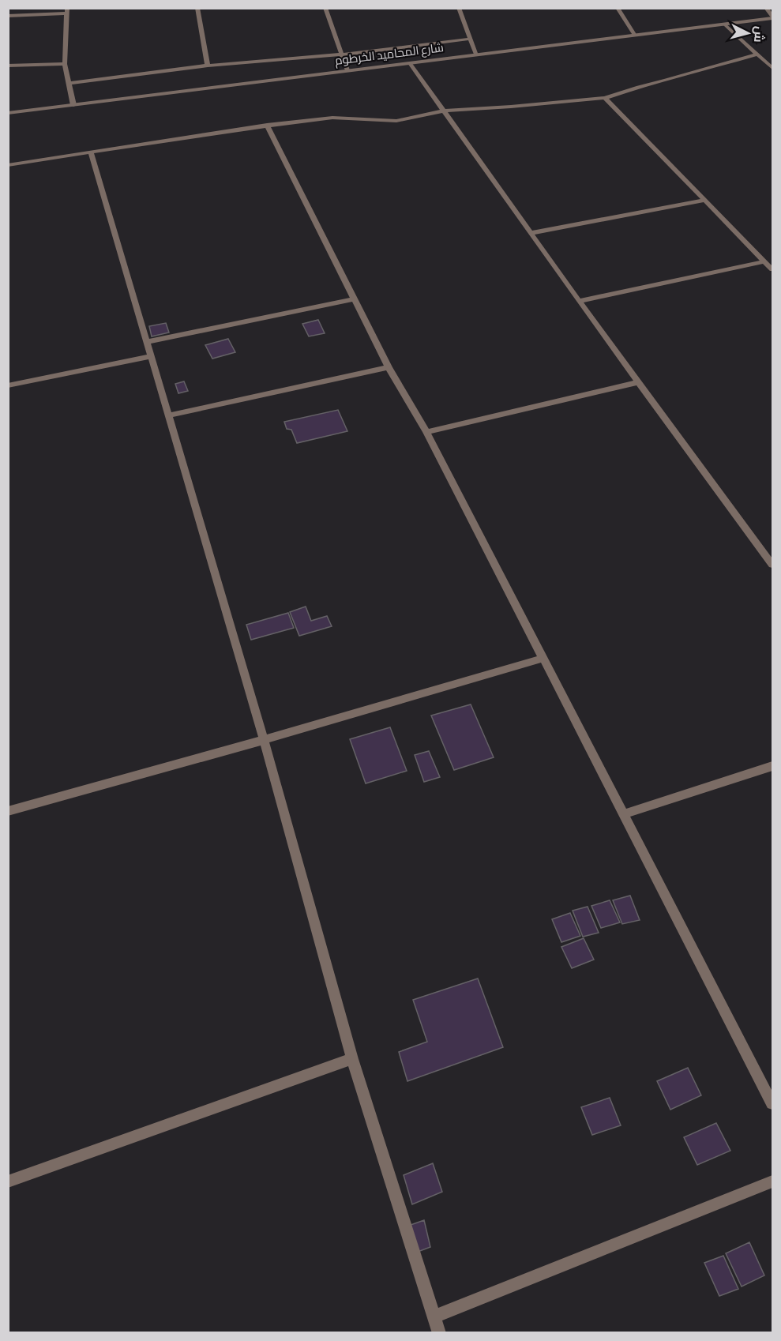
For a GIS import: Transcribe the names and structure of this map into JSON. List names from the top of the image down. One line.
{"streets":{"street":["شارع المحاميد الخرطوم"]},"north":"right"}
